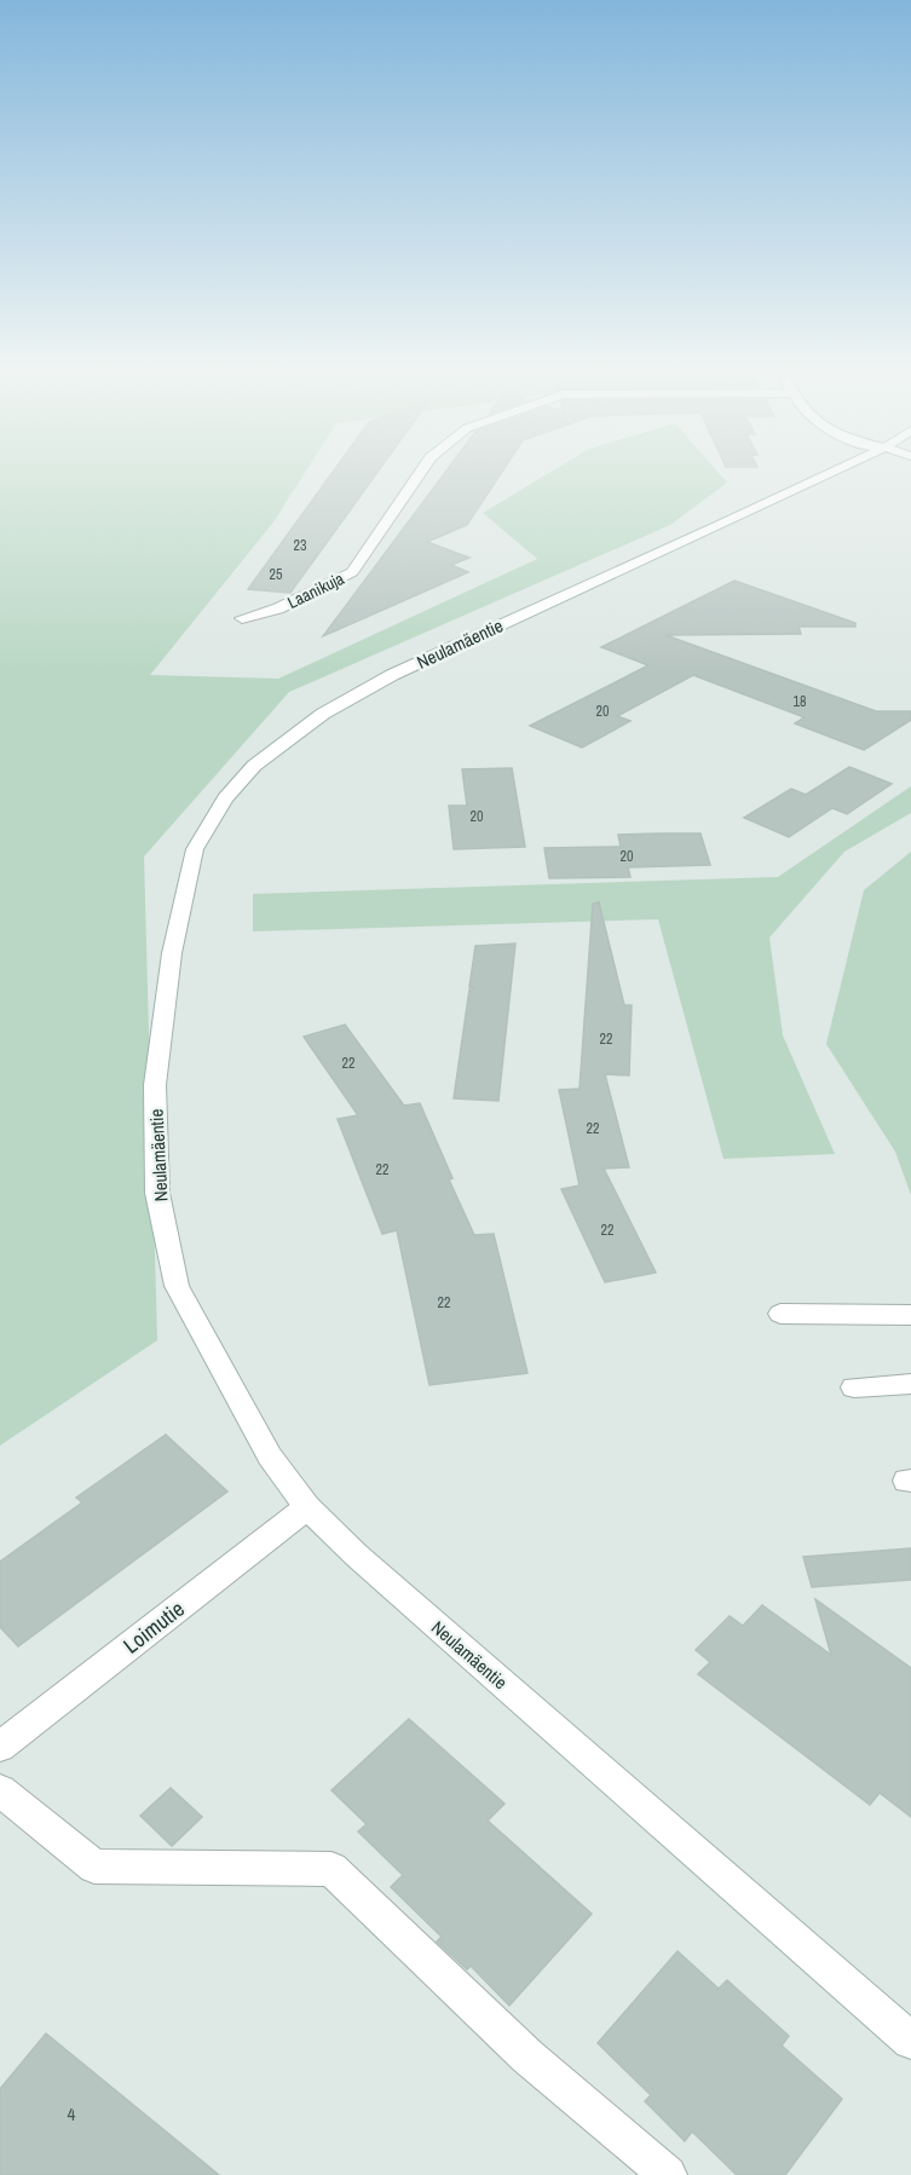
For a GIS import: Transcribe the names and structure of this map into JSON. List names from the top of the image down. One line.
{"streets":{"street":["Laanikuja","Neulamäentie","Loimutie"]},"crossings":[["Neulamäentie","Loimutie"]],"house_numbers":["23","25","18","20","20","20","22","22","22","22","22","22","4"]}
